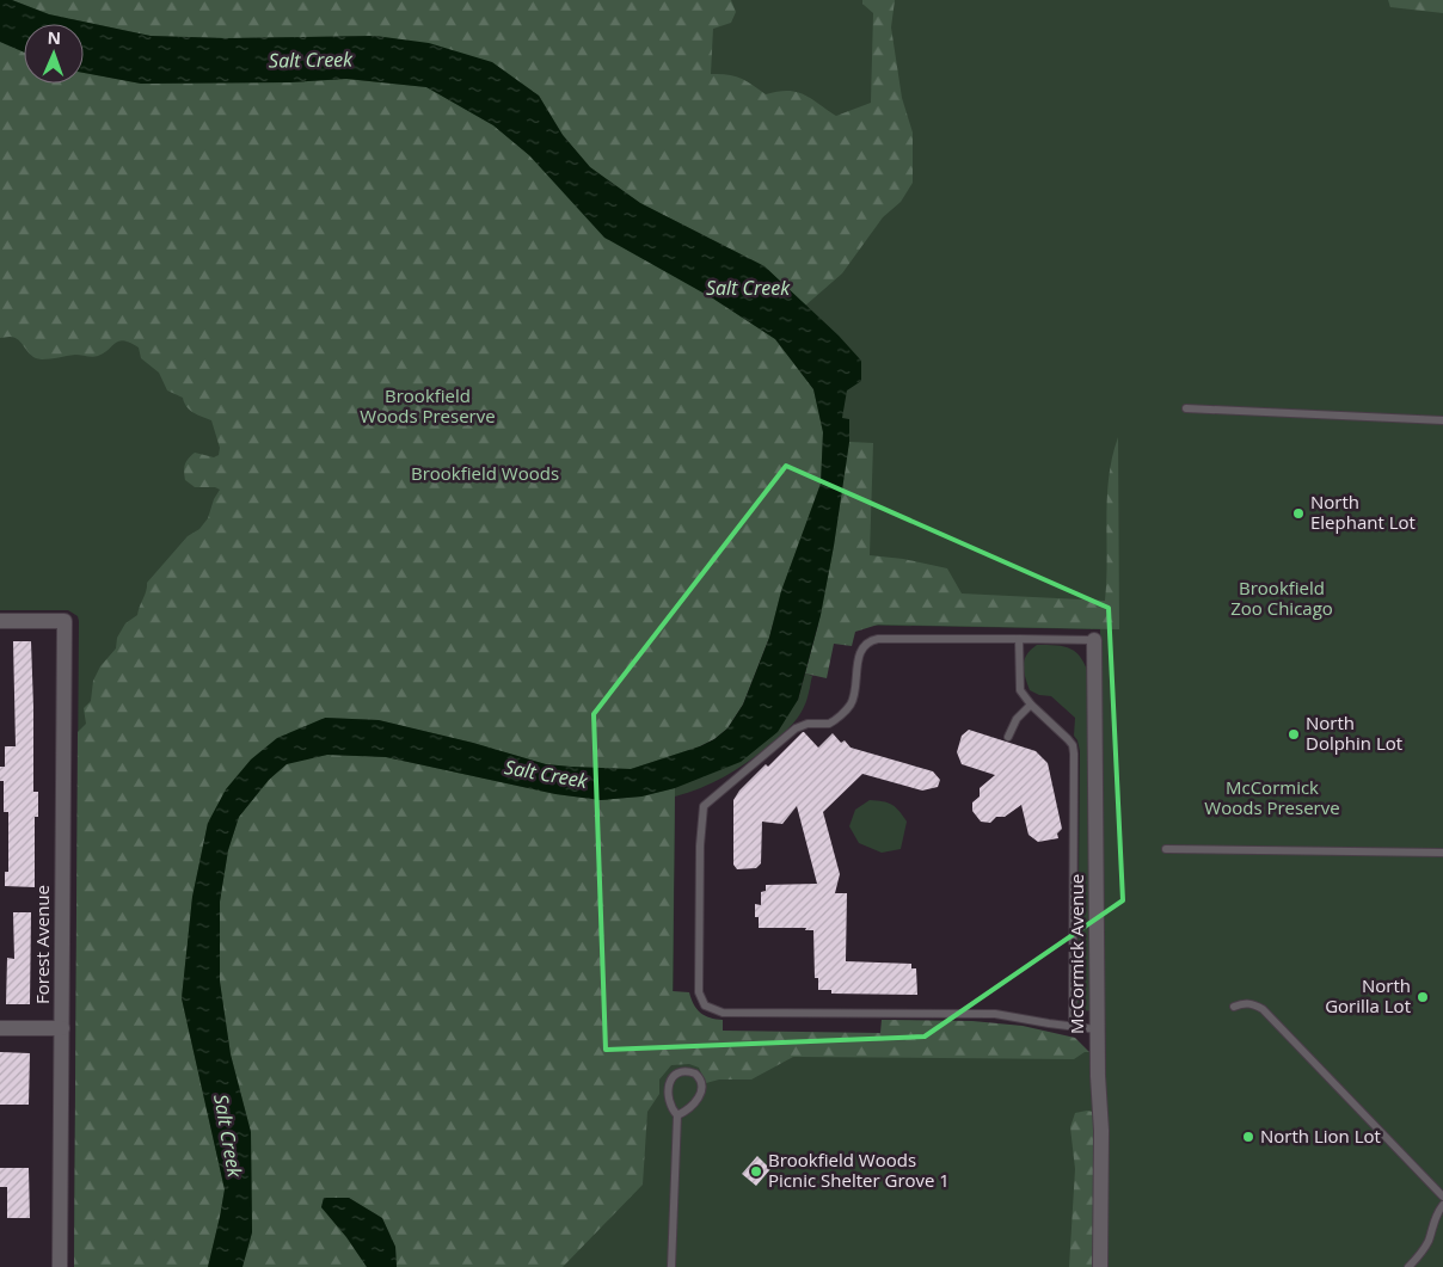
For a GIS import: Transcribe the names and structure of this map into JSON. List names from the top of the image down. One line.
{"streets":{"street":["Forest Avenue","McCormick Avenue"]},"water":["Salt Creek"],"parks":["Brookfield Woods Preserve","Brookfield Woods","Brookfield Zoo Chicago","McCormick Woods Preserve"],"places":["North Elephant Lot","North Dolphin Lot","North Gorilla Lot","North Lion Lot","Brookfield Woods Picnic Shelter Grove 1"],"north":"top"}
